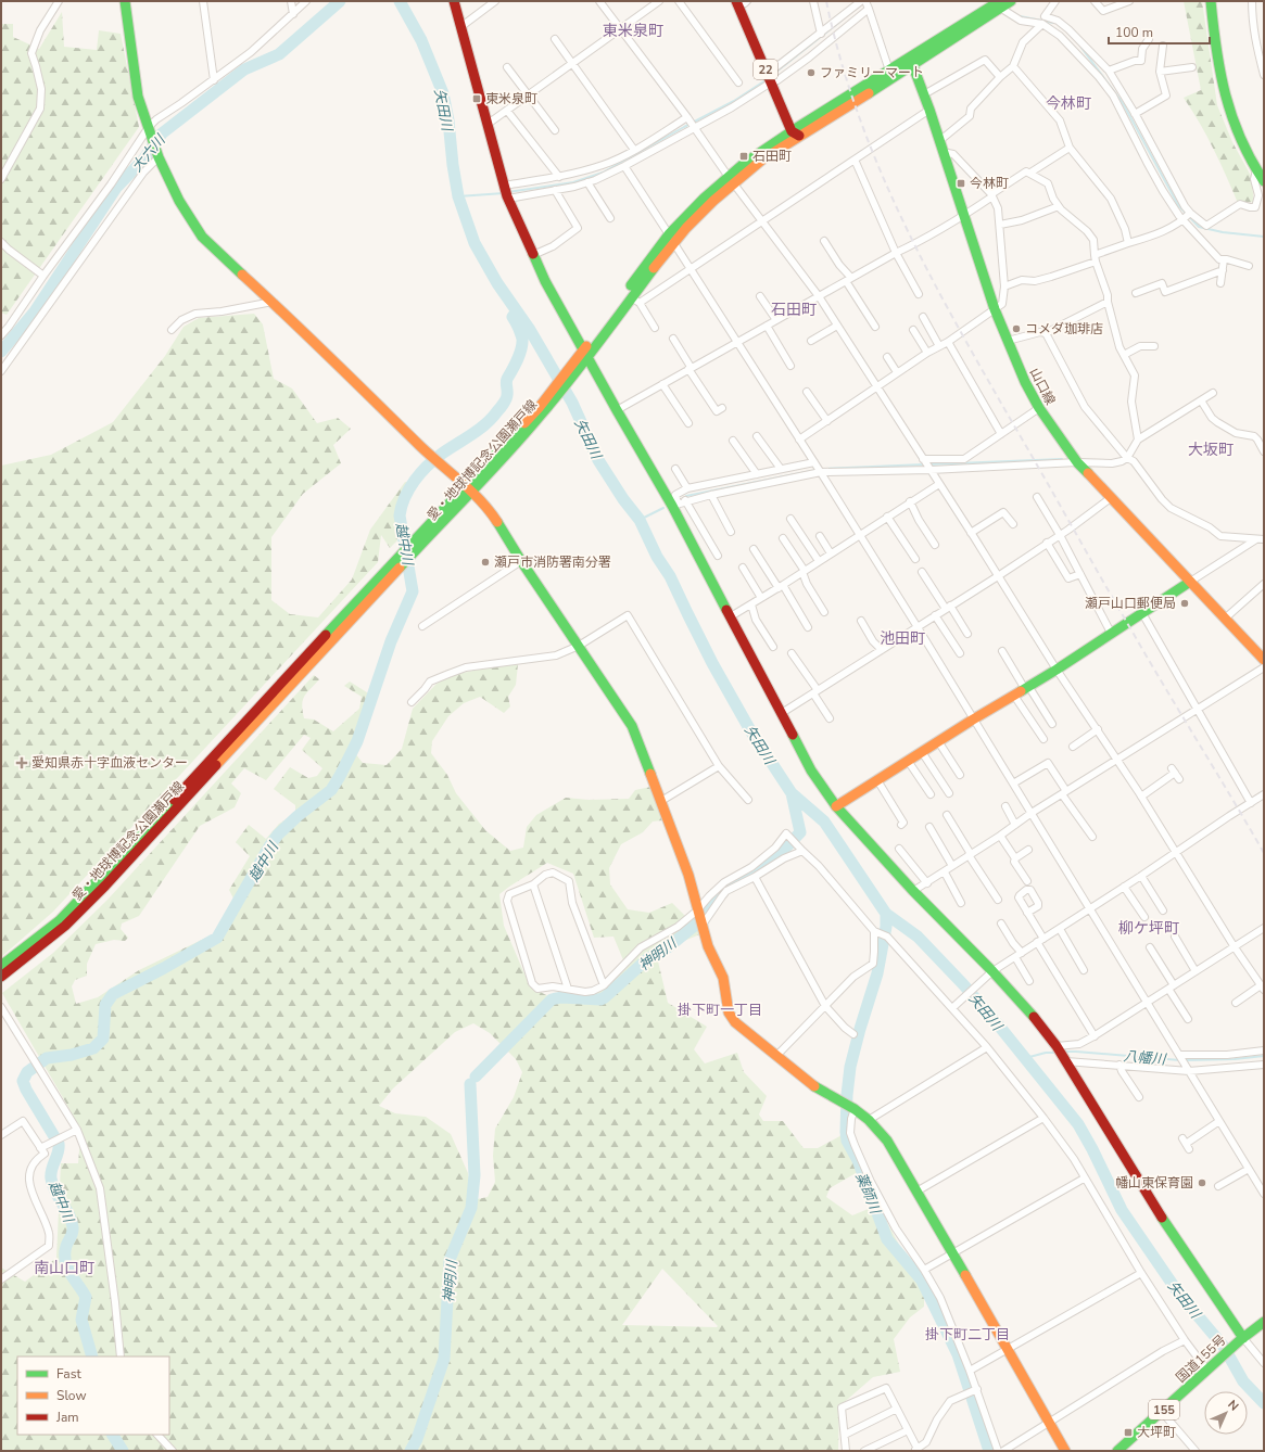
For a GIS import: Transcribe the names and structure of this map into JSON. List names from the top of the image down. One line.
{"streets":{"main road":["22","山口線","愛・地球博記念公園瀬戸線","国道155号","155"]},"crossings":[["22","愛・地球博記念公園瀬戸線"],["山口線","愛・地球博記念公園瀬戸線"]],"districts":["東米泉町","今林町","石田町","大坂町","池田町","柳ケ坪町","掛下町一丁目","南山口町","掛下町二丁目"],"water":["矢田川","大六川","越中川","神明川","八幡川","薬師川"],"places":{"other":["ファミリーマート","コメダ珈琲店","瀬戸市消防署南分署","瀬戸山口郵便局","幡山東保育園"],"transit":["東米泉町","石田町","今林町","大坪町"],"health":["愛知県赤十字血液センター"]},"legend":["Fast","Slow","Jam"],"scale_bar":"100 m","north":"top right"}
